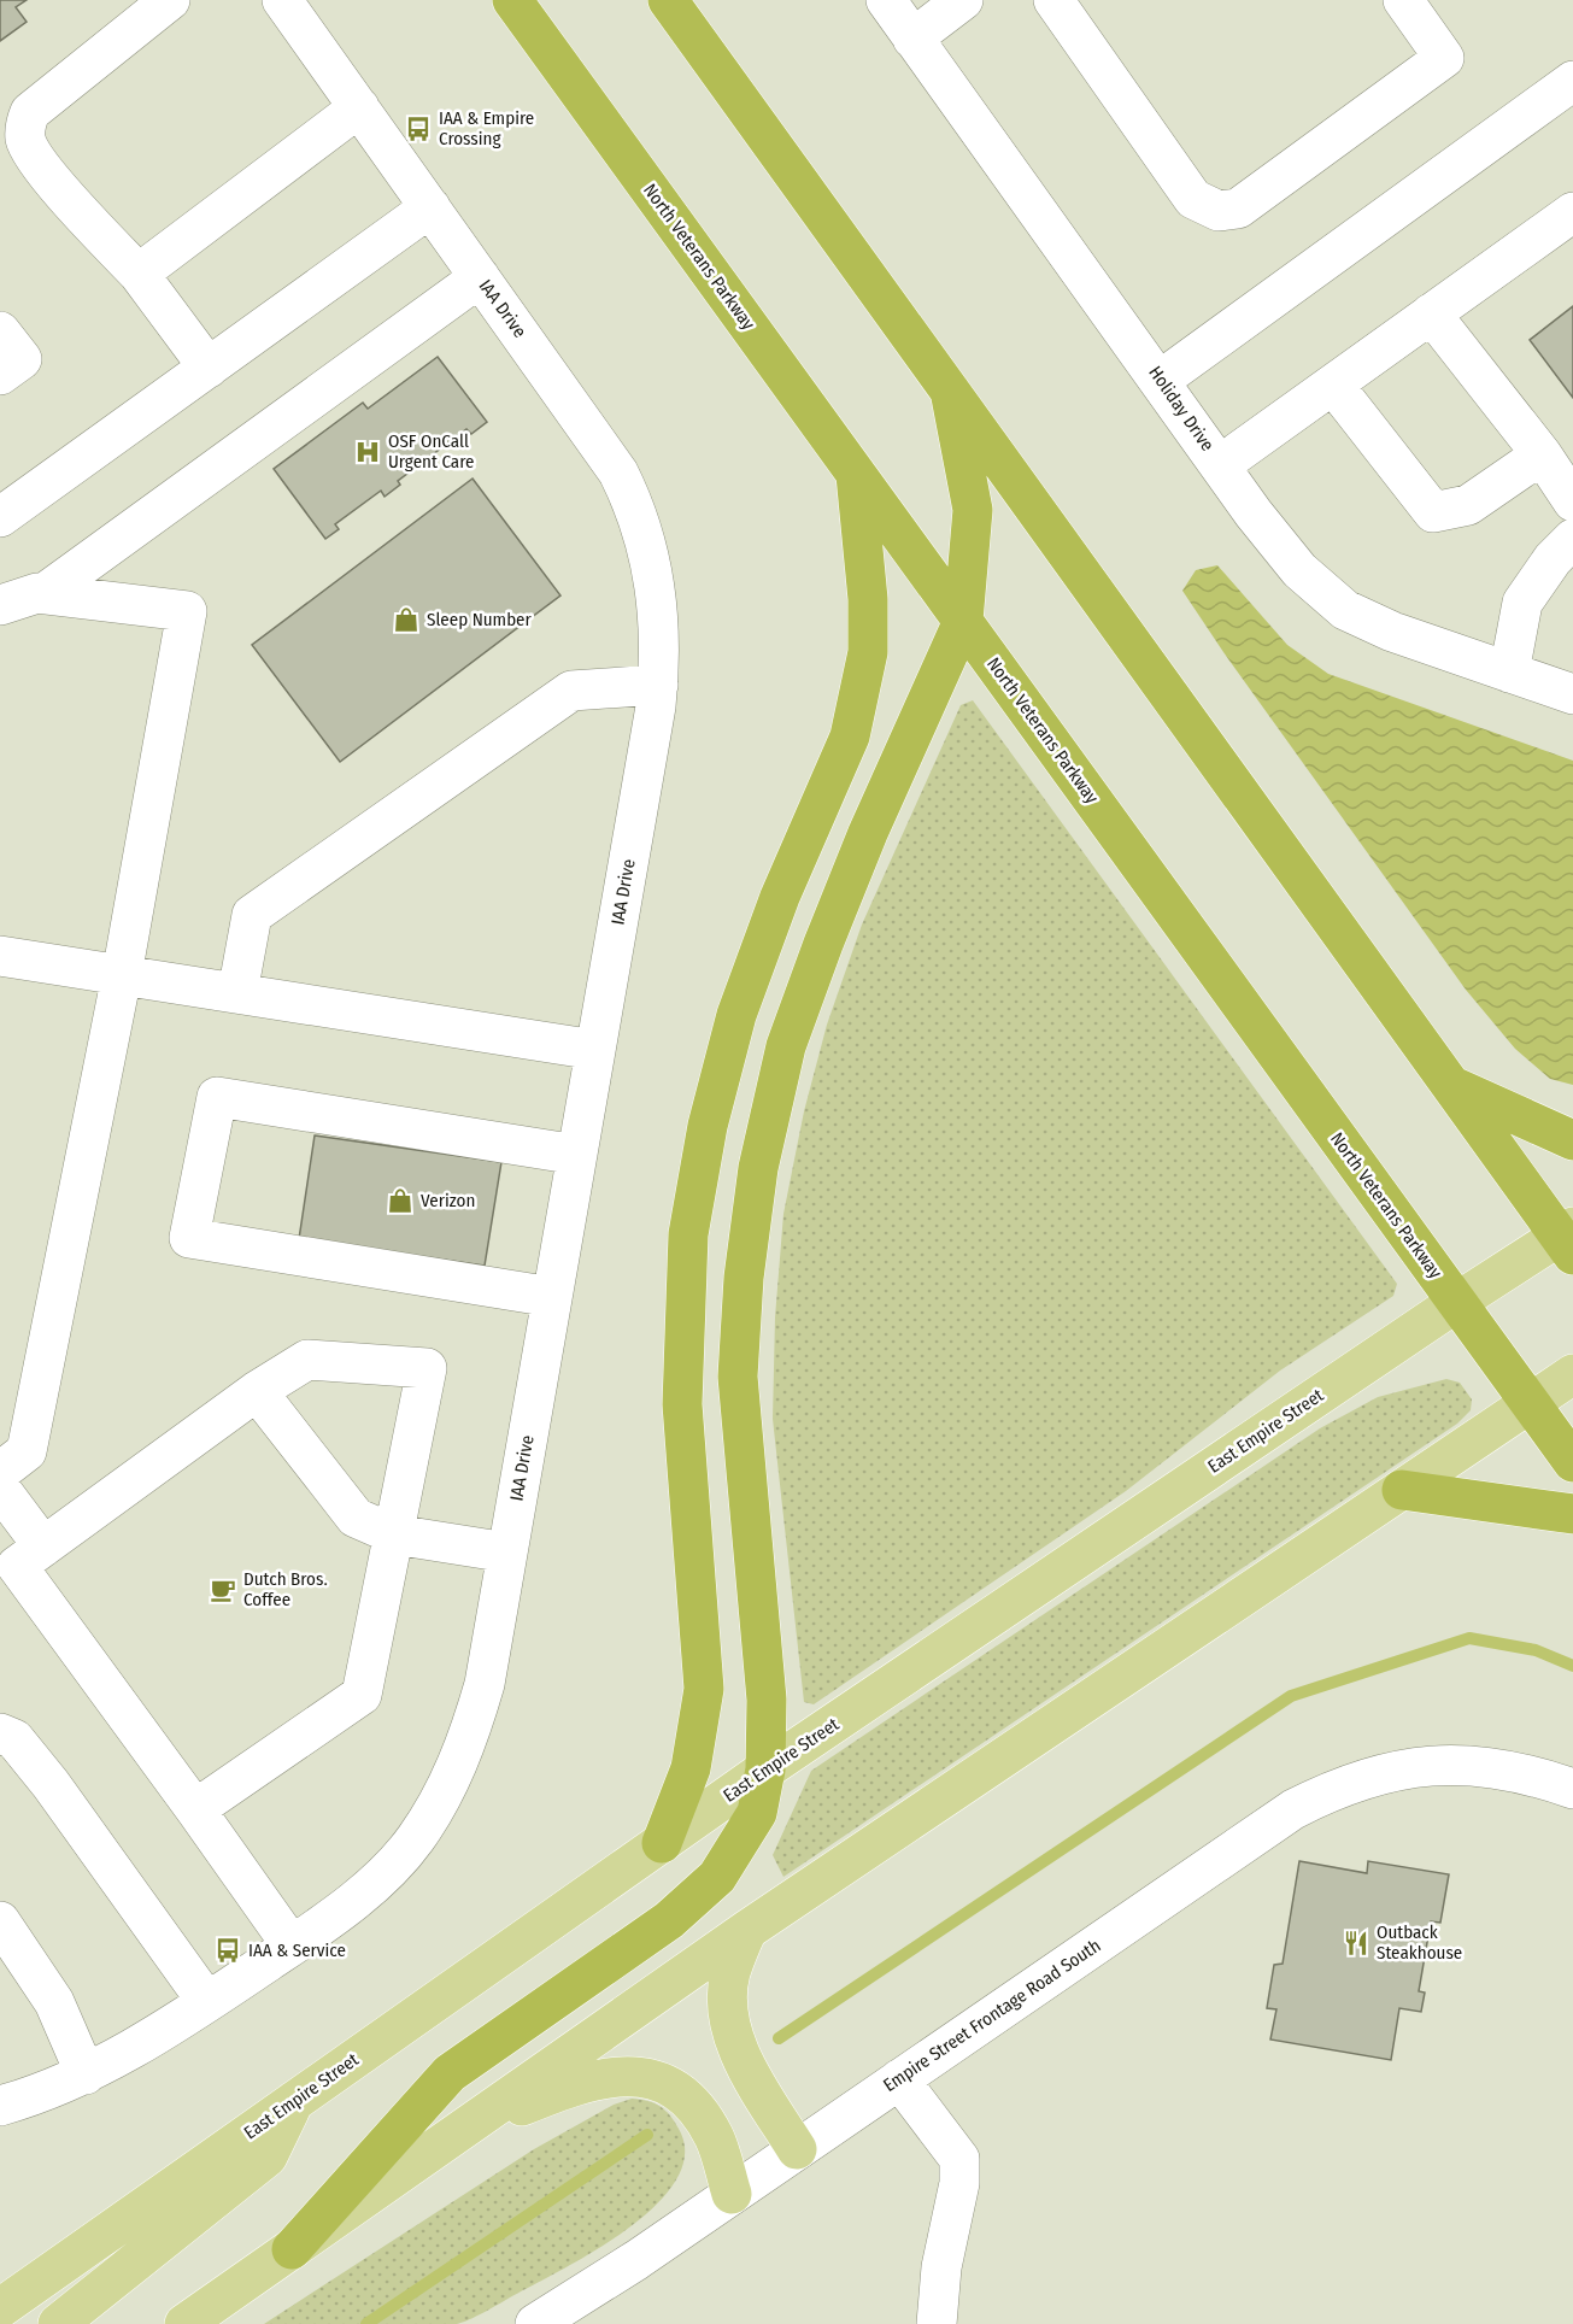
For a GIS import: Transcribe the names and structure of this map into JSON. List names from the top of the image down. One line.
{"streets":{"highway":["North Veterans Parkway"],"main road":["East Empire Street"],"street":["IAA Drive","Holiday Drive","Empire Street Frontage Road South"]},"crossings":[["North Veterans Parkway","East Empire Street"]],"places":{"bus stop":["IAA & Empire Crossing","IAA & Service"],"hospital":["OSF OnCall Urgent Care"],"shop":["Sleep Number","Verizon"],"cafe":["Dutch Bros. Coffee"],"restaurant":["Outback Steakhouse"]}}
